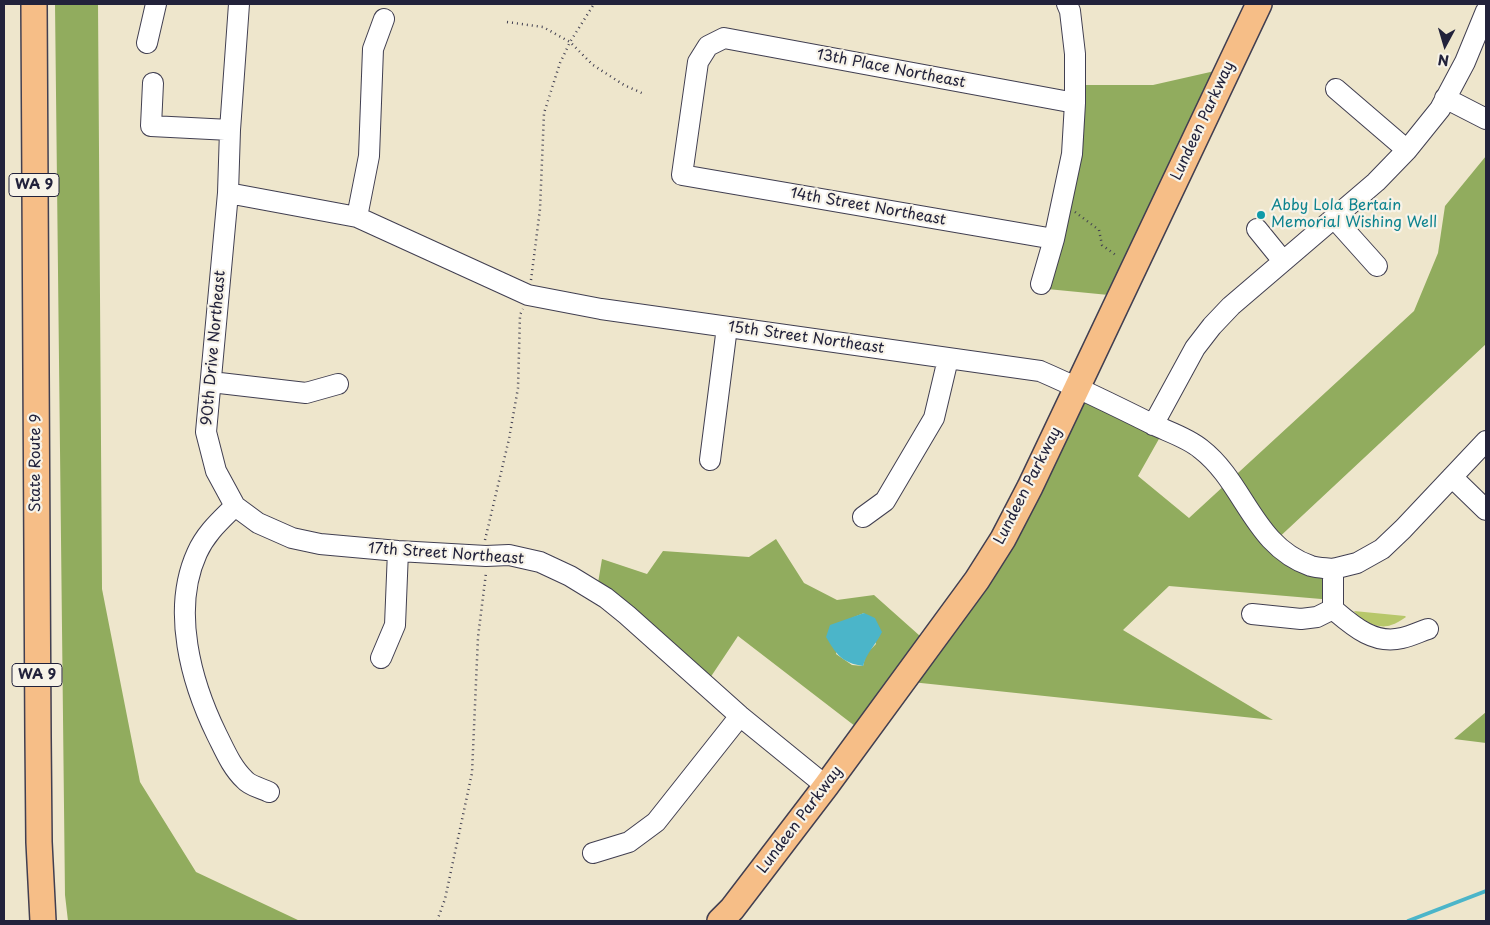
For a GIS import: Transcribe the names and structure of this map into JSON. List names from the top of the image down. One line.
{"streets":{"main road":["Lundeen Parkway","WA 9","State Route 9"],"street":["13th Place Northeast","14th Street Northeast","15th Street Northeast","90th Drive Northeast","17th Street Northeast"]},"crossings":[["13th Place Northeast","14th Street Northeast"],["Lundeen Parkway","15th Street Northeast"],["Lundeen Parkway","17th Street Northeast"],["15th Street Northeast","90th Drive Northeast"],["90th Drive Northeast","17th Street Northeast"]],"places":["Abby Lola Bertain Memorial Wishing Well"],"north":"bottom"}
